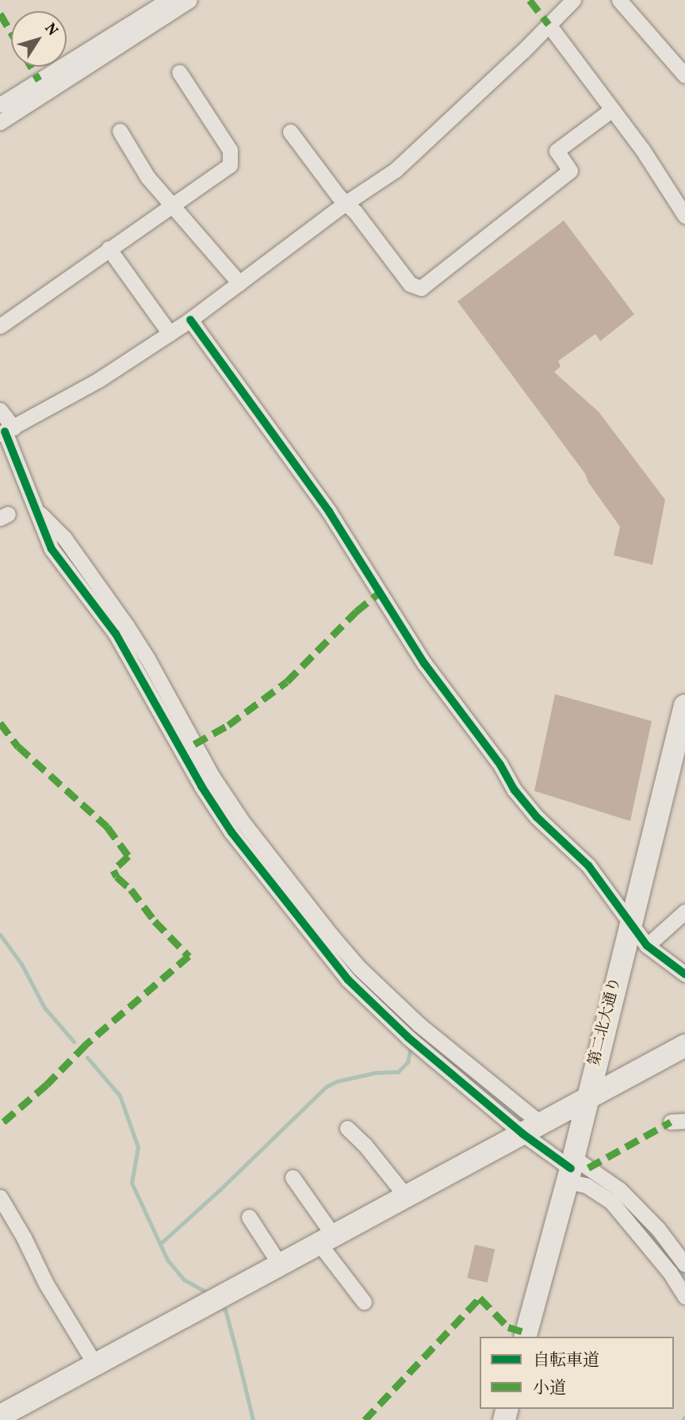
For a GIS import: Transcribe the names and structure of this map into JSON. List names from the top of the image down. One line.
{"streets":{"street":["第二北大通り"]},"legend":["自転車道","小道"],"north":"top right"}
